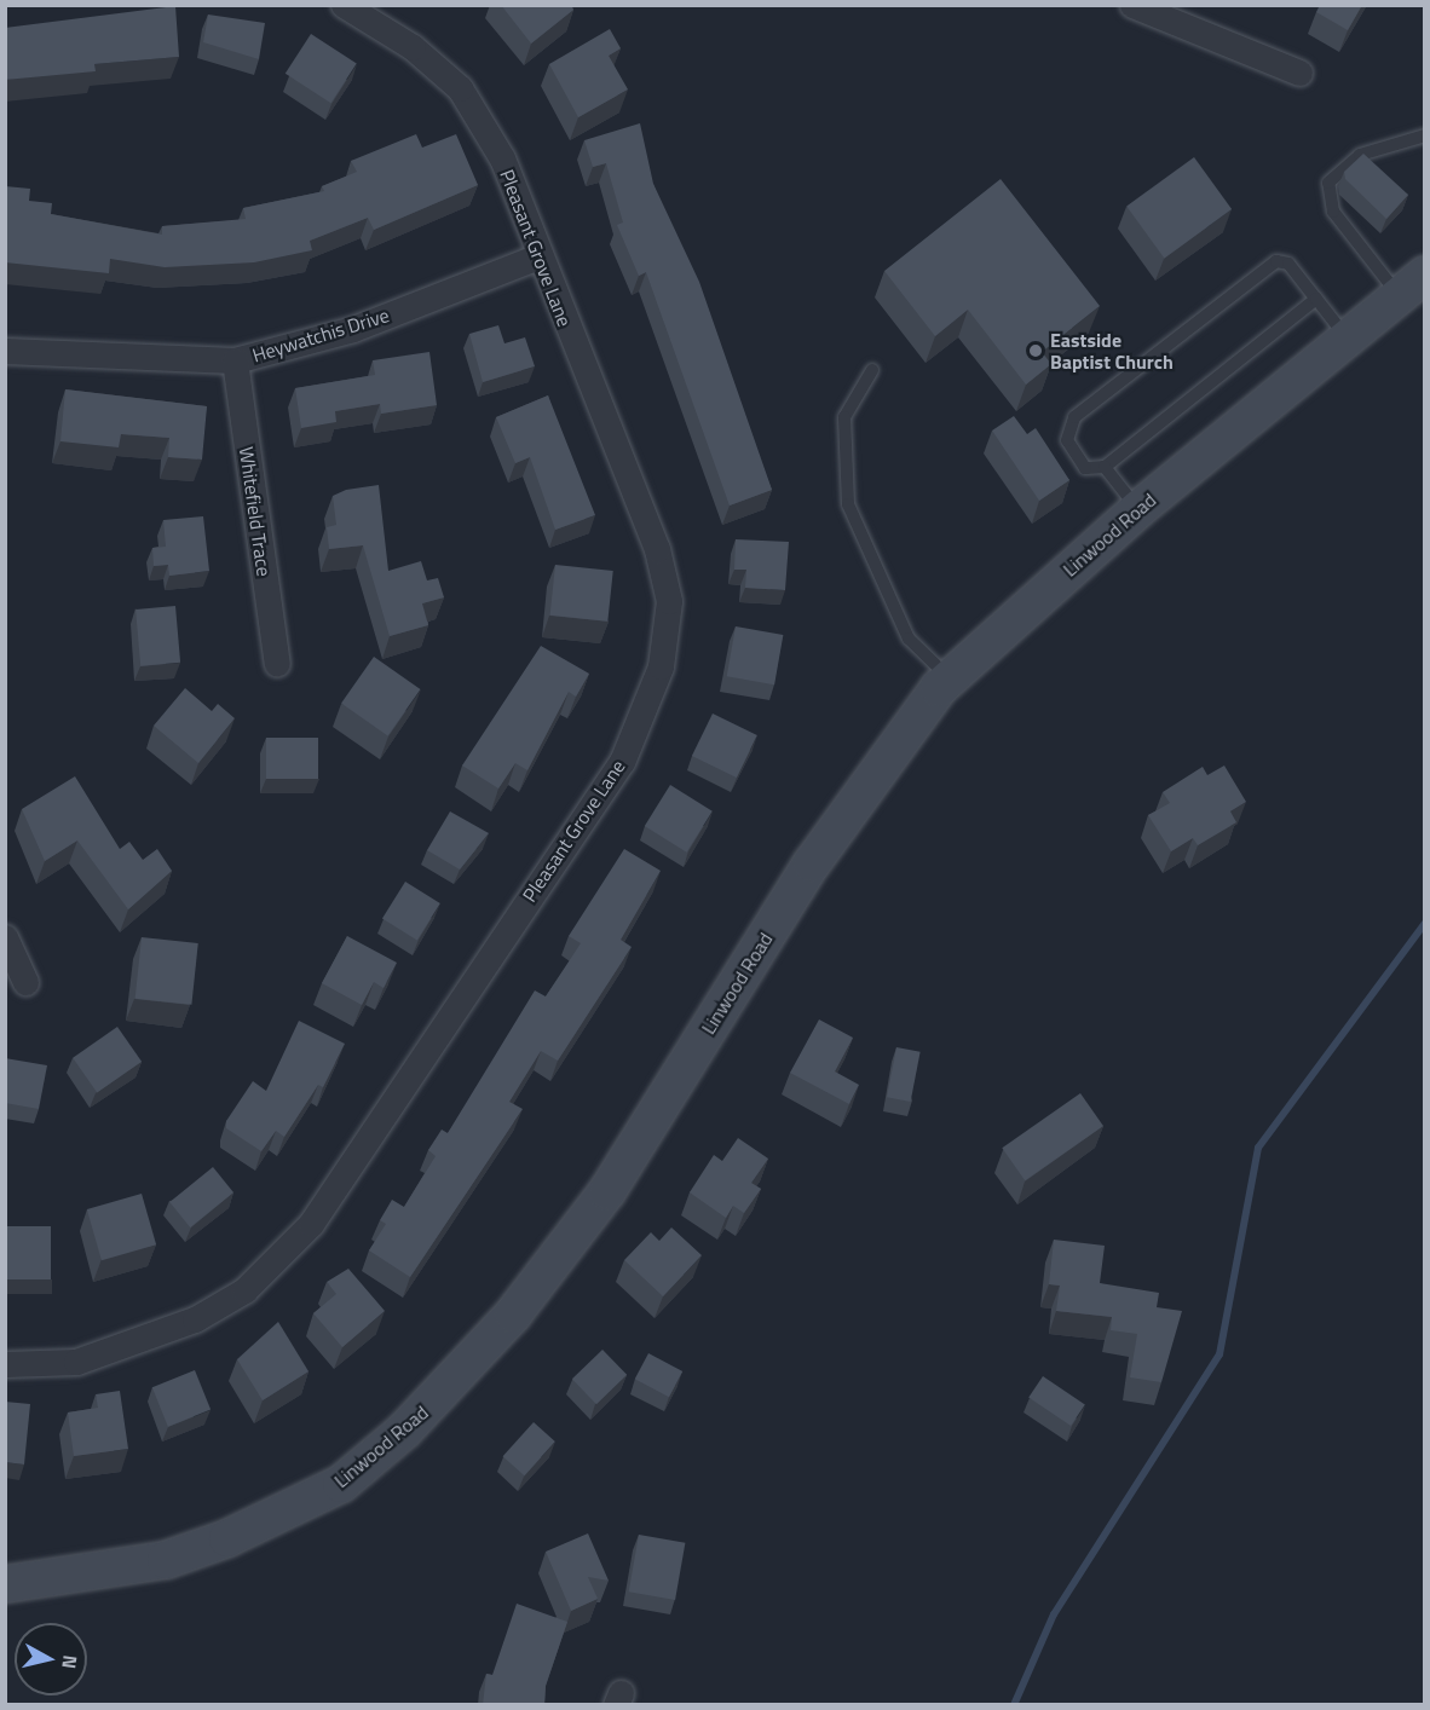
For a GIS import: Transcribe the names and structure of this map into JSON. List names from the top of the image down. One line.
{"streets":{"street":["Pleasant Grove Lane","Heywatchis Drive","Whitefield Trace","Linwood Road"]},"crossings":[["Pleasant Grove Lane","Heywatchis Drive"],["Heywatchis Drive","Whitefield Trace"]],"places":["Eastside Baptist Church"],"north":"right"}
